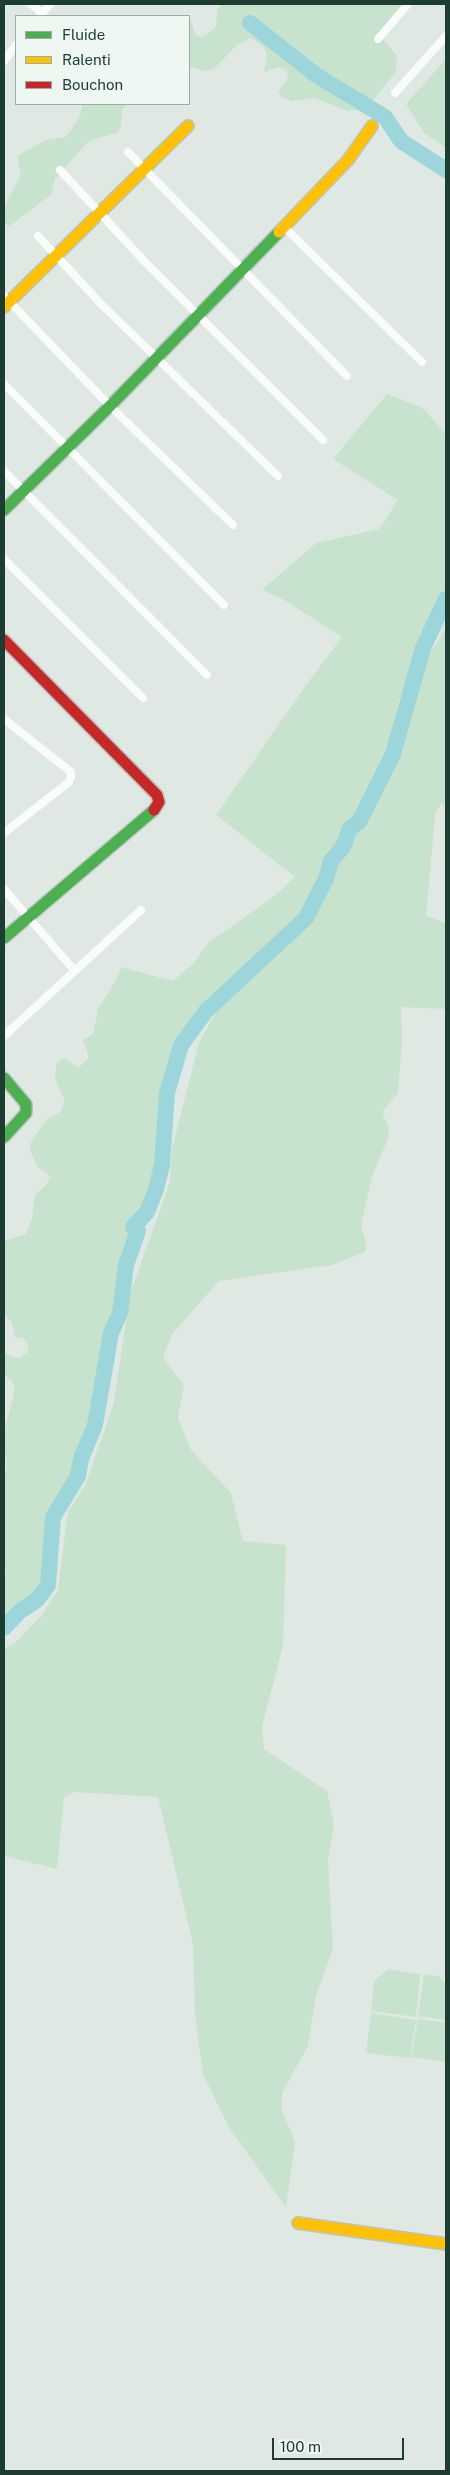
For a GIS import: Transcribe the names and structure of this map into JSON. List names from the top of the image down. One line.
{"legend":["Fluide","Ralenti","Bouchon"],"scale_bar":"100 m"}
